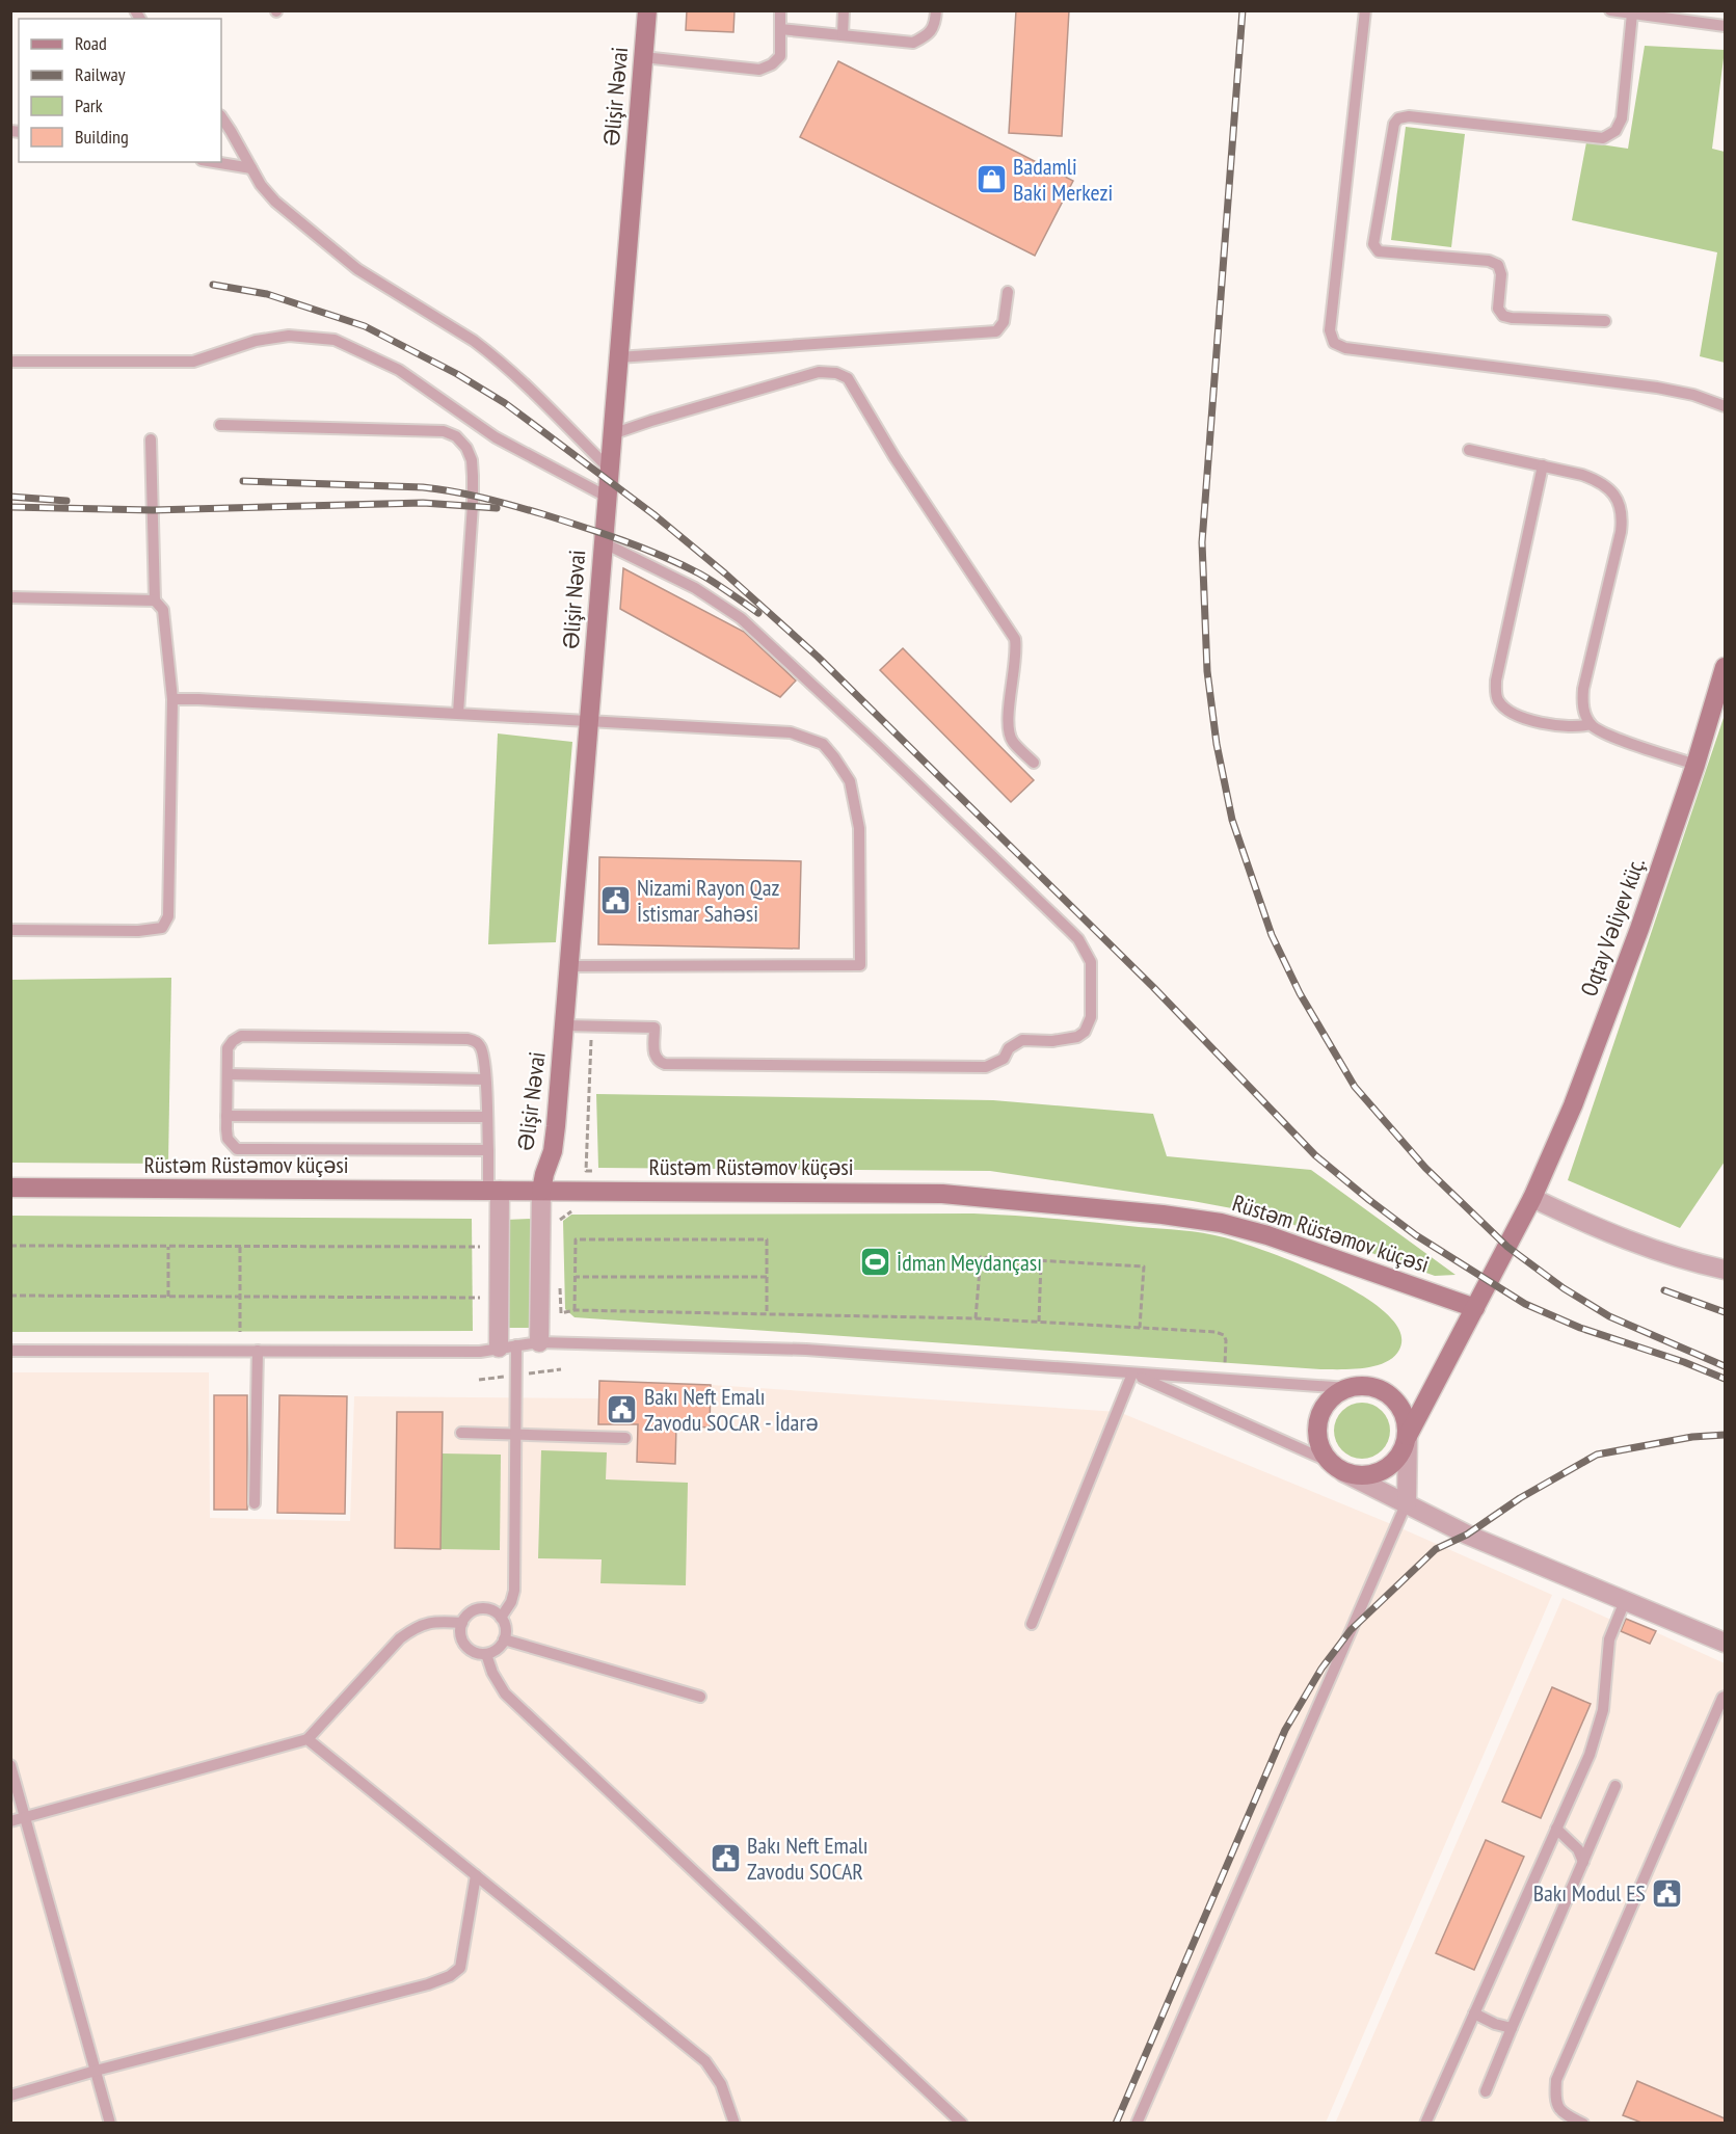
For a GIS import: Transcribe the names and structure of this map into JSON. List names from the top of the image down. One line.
{"streets":{"street":["Əlişir Nəvai","Oqtay Vəliyev küç.","Rüstəm Rüstəmov küçəsi"]},"crossings":[["Əlişir Nəvai","Rüstəm Rüstəmov küçəsi"],["Oqtay Vəliyev küç.","Rüstəm Rüstəmov küçəsi"]],"places":{"shop":["Badamli Baki Merkezi"],"public building":["Nizami Rayon Qaz İstismar Sahəsi","Bakı Neft Emalı Zavodu SOCAR - İdarə","Bakı Neft Emalı Zavodu SOCAR","Bakı Modul ES"],"sports":["İdman Meydançası"]},"legend":["Road","Railway","Park","Building"]}
